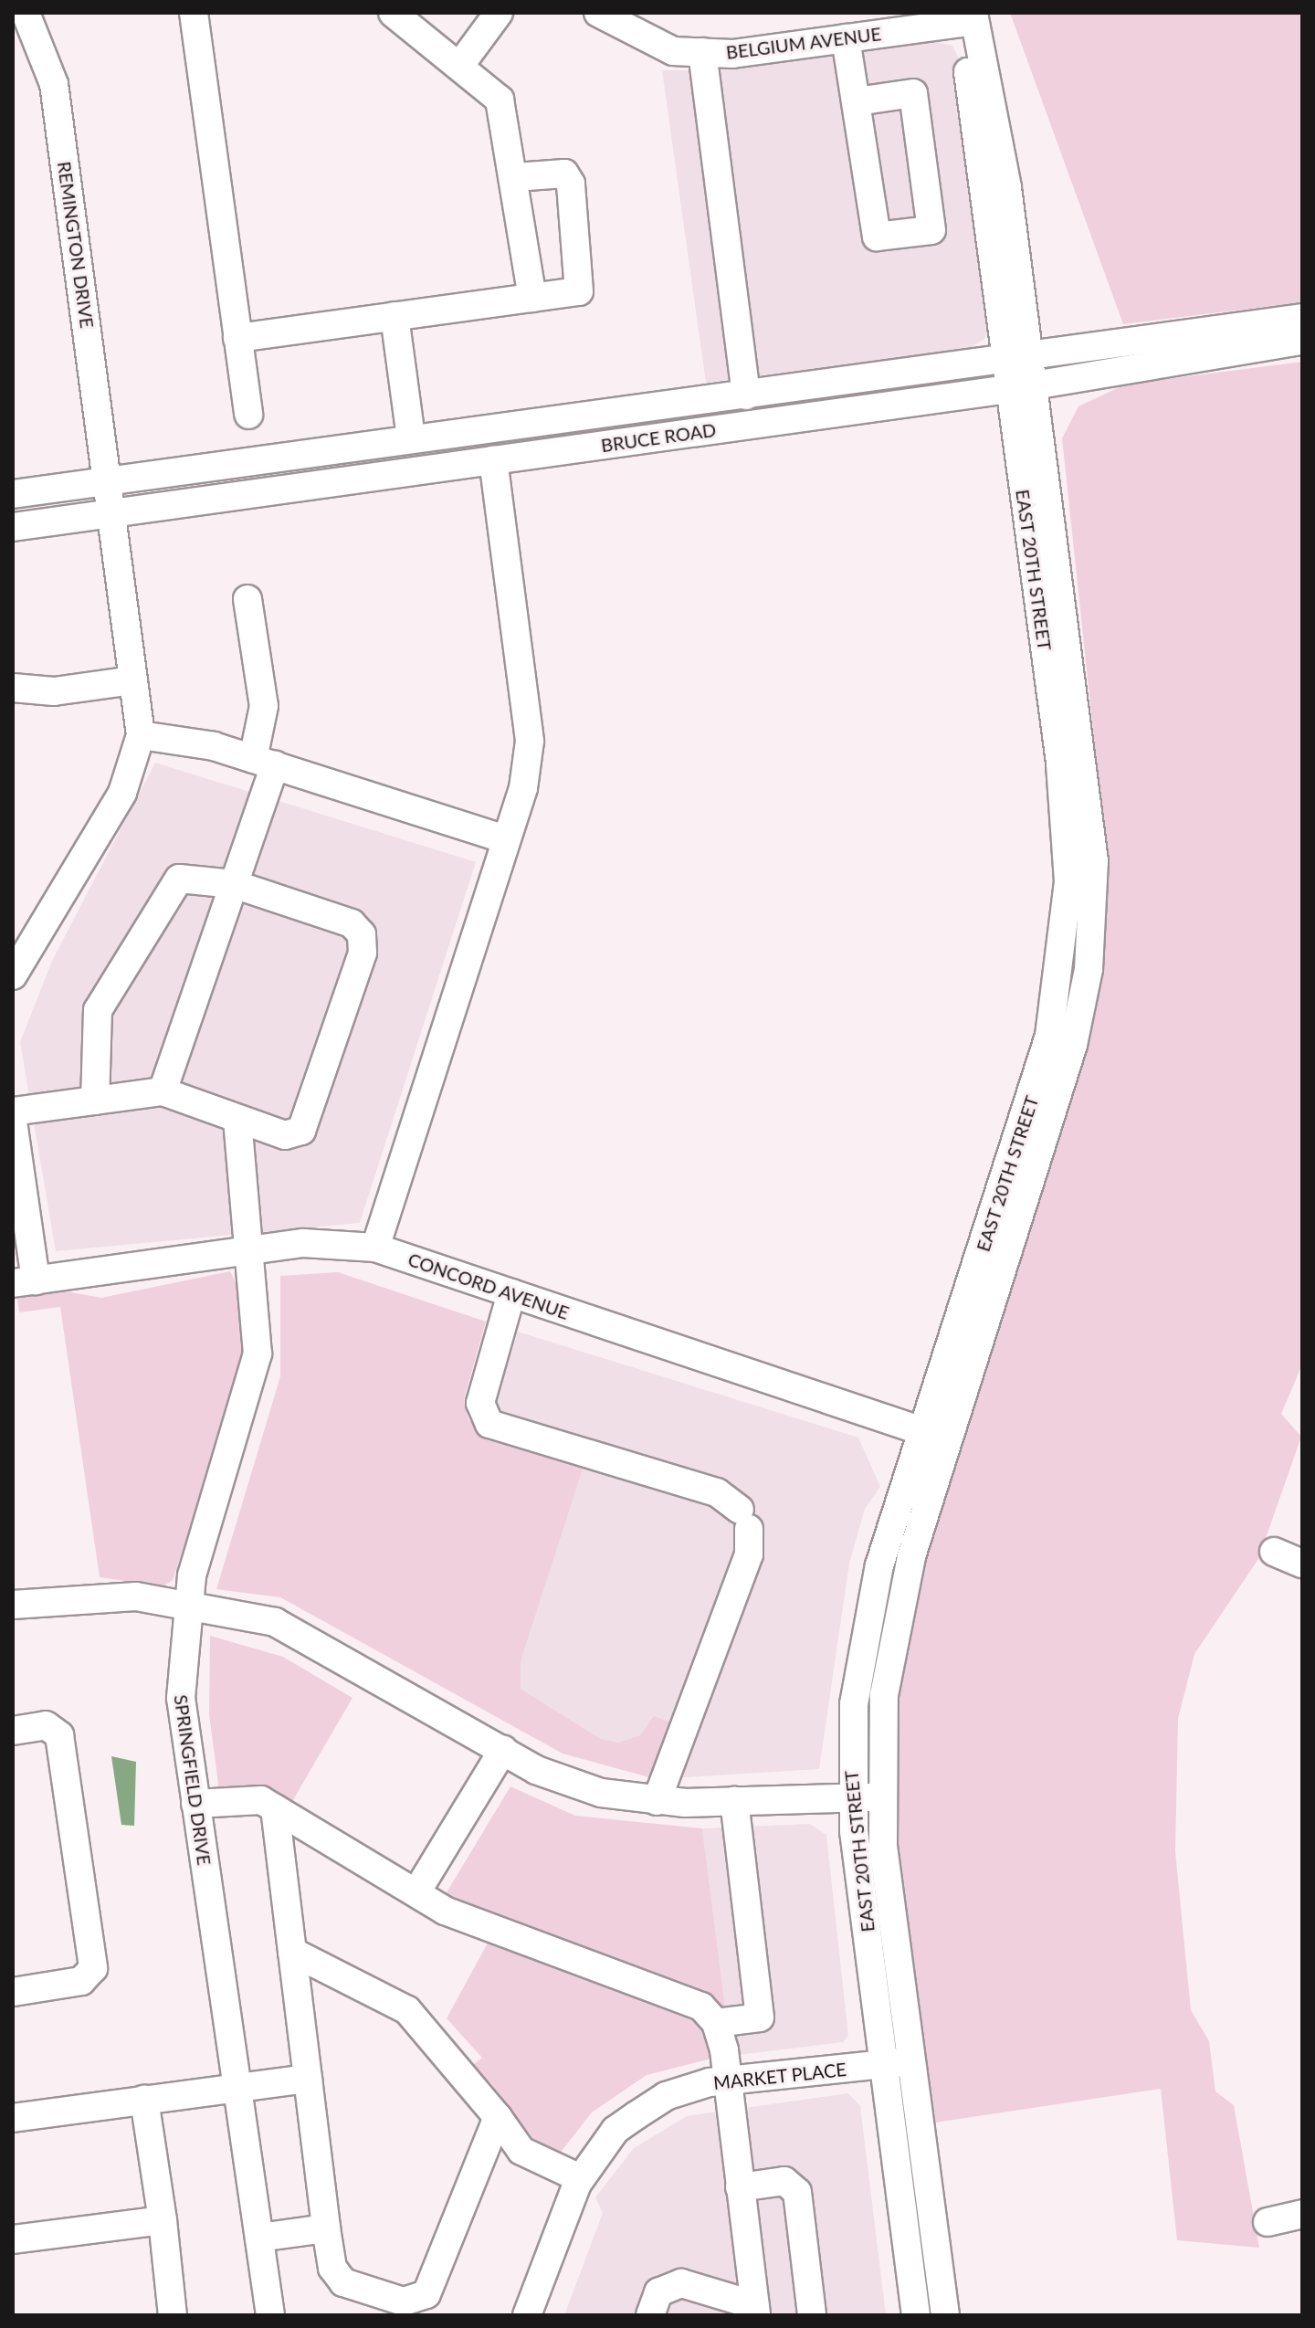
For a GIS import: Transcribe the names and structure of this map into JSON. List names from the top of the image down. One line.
{"streets":{"street":["BELGIUM AVENUE","REMINGTON DRIVE","BRUCE ROAD","EAST 20TH STREET","CONCORD AVENUE","SPRINGFIELD DRIVE","MARKET PLACE"]},"crossings":[["BELGIUM AVENUE","EAST 20TH STREET"],["REMINGTON DRIVE","BRUCE ROAD"],["BRUCE ROAD","EAST 20TH STREET"],["EAST 20TH STREET","CONCORD AVENUE"],["EAST 20TH STREET","MARKET PLACE"],["CONCORD AVENUE","SPRINGFIELD DRIVE"]]}
